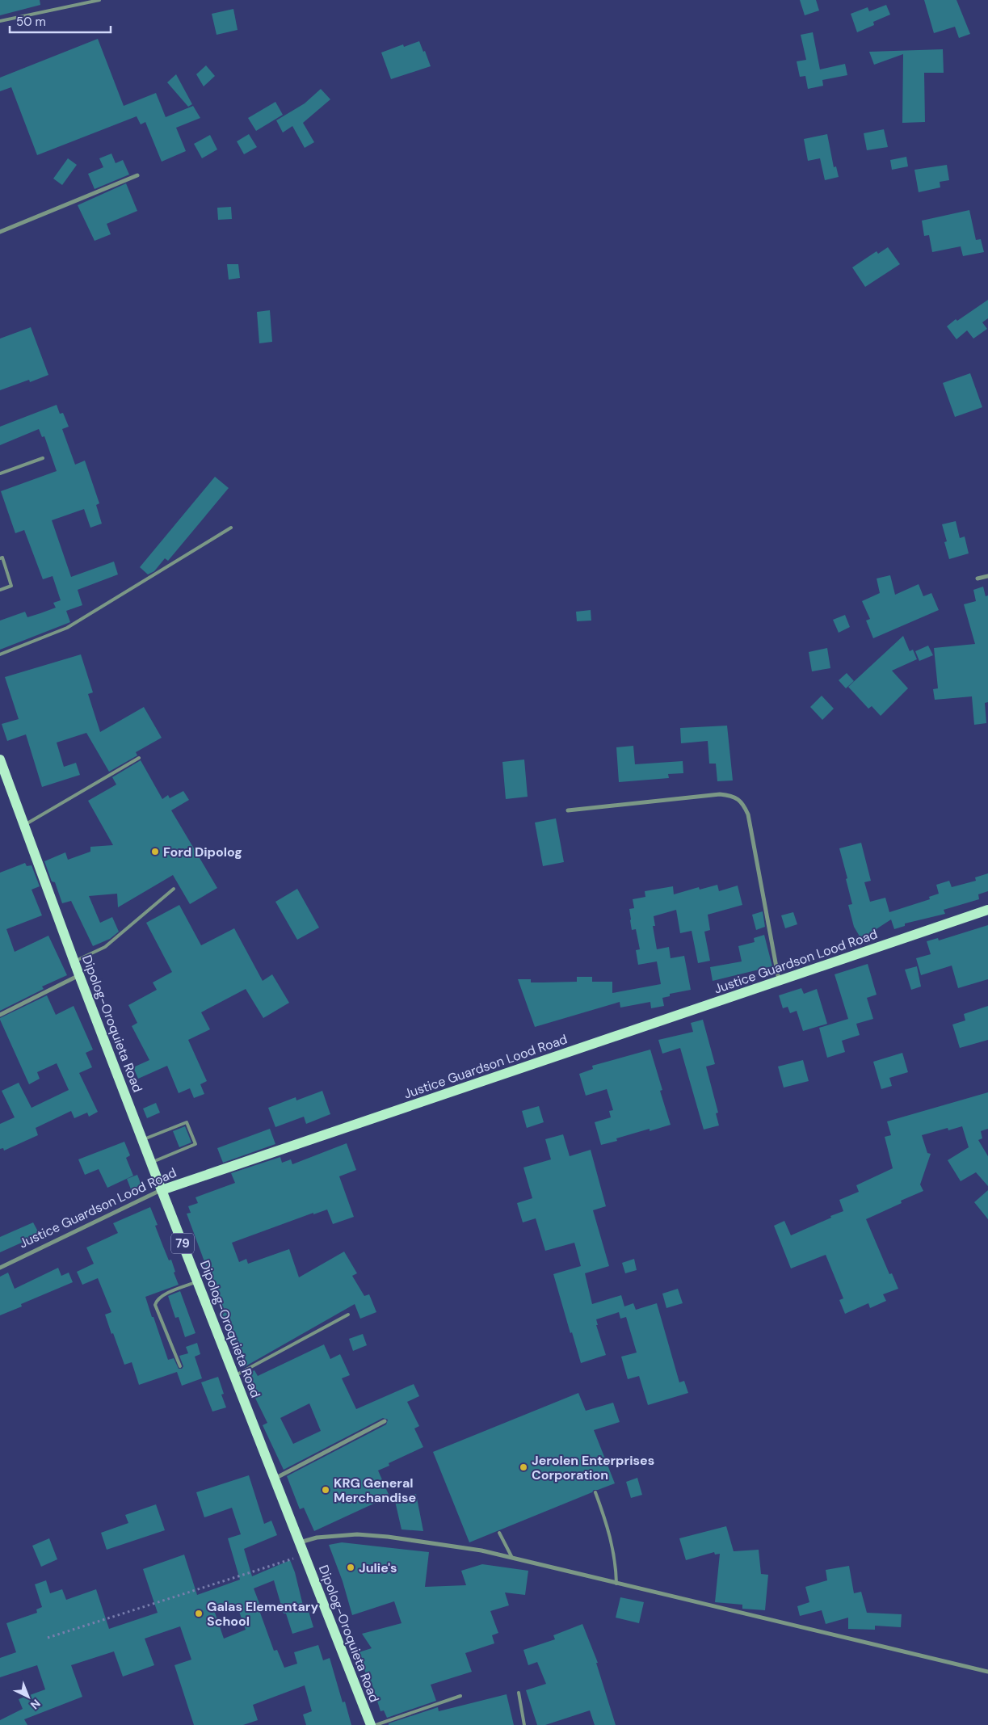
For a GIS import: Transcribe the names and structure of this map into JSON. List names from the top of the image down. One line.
{"streets":{"main road":["Justice Guardson Lood Road","Dipolog-Oroquieta Road","79"]},"crossings":[["Justice Guardson Lood Road","Dipolog-Oroquieta Road"]],"places":["Ford Dipolog","Jerolen Enterprises Corporation","KRG General Merchandise","Julie's","Galas Elementary School"],"scale_bar":"50 m","north":"bottom right"}
